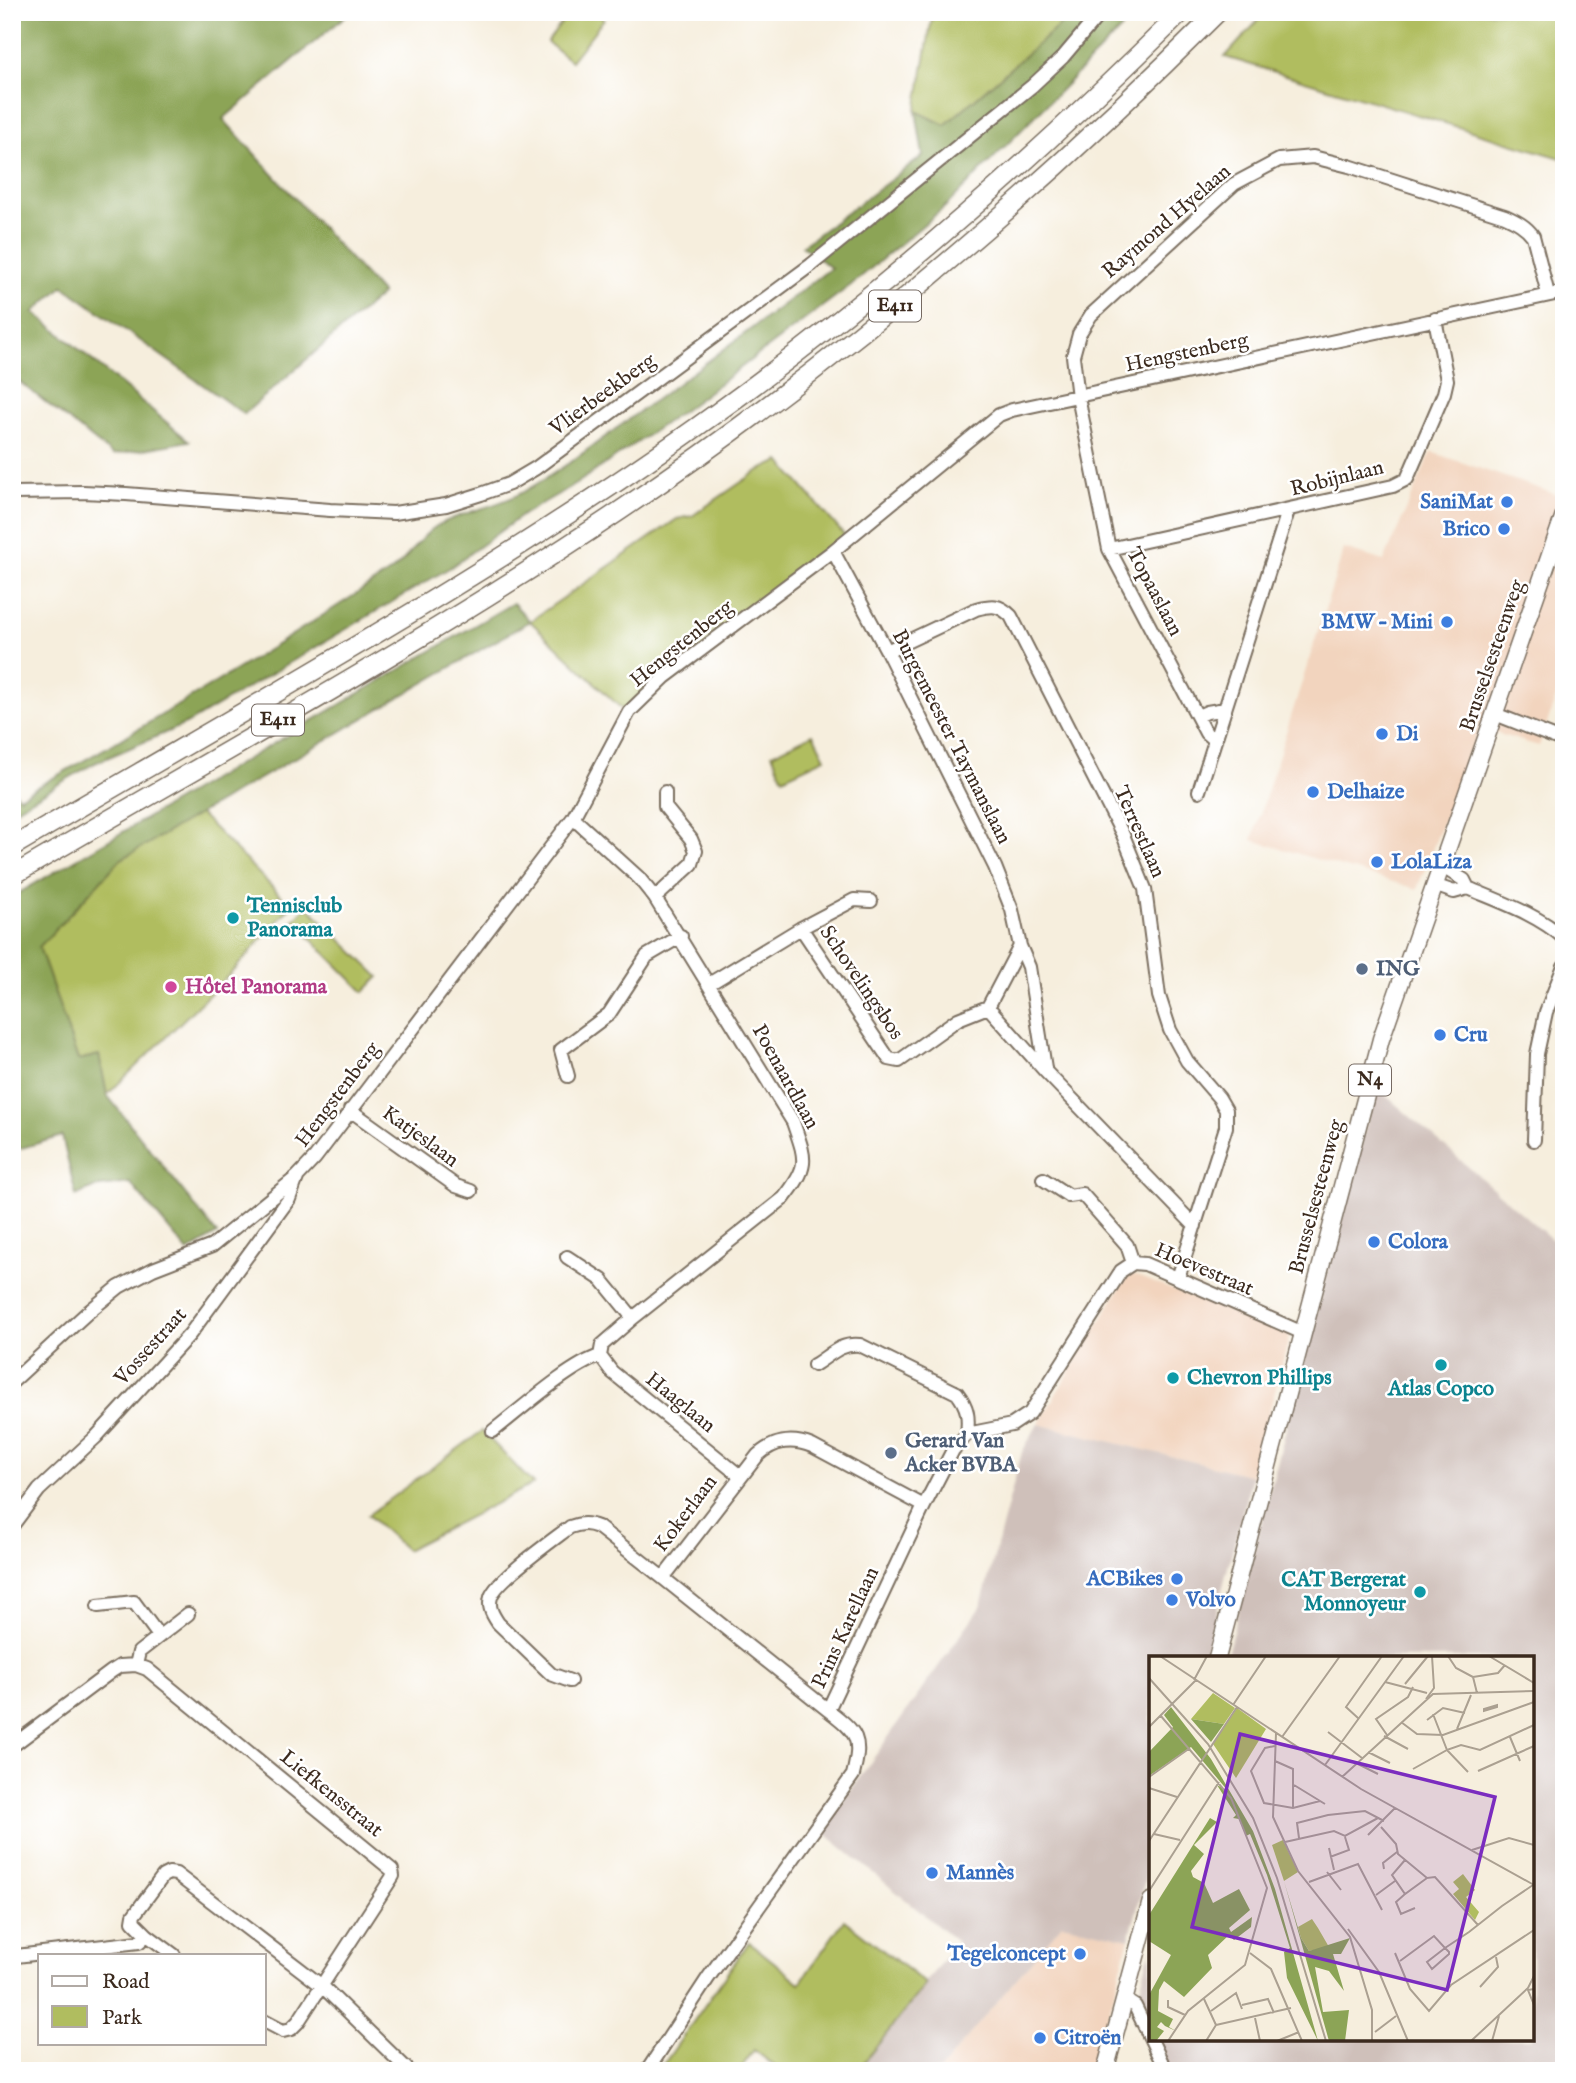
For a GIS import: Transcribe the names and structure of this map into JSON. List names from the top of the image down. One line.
{"streets":{"highway":["E411"],"main road":["Brusselsesteenweg","N4"],"street":["Raymond Hyelaan","Hengstenberg","Vlierbeekberg","Robijnlaan","Topaaslaan","Burgemeester Taymanslaan","Terrestlaan","Schovelingsbos","Poenaardlaan","Katjeslaan","Hoevestraat","Vossestraat","Haaglaan","Kokerlaan","Prins Karellaan","Liefkensstraat"]},"crossings":[["Raymond Hyelaan","Hengstenberg"],["Raymond Hyelaan","Topaaslaan"],["Hengstenberg","Robijnlaan"],["Hengstenberg","Topaaslaan"],["Hengstenberg","Burgemeester Taymanslaan"],["Hengstenberg","Poenaardlaan"],["Hengstenberg","Katjeslaan"],["Hengstenberg","Vossestraat"],["Robijnlaan","Topaaslaan"],["Brusselsesteenweg","Hoevestraat"],["Burgemeester Taymanslaan","Terrestlaan"],["Terrestlaan","Hoevestraat"],["Schovelingsbos","Poenaardlaan"],["Poenaardlaan","Haaglaan"],["Haaglaan","Kokerlaan"],["Kokerlaan","Prins Karellaan"]],"places":["SaniMat","Brico","BMW – Mini","Di","Delhaize","LolaLiza","Tennisclub Panorama","ING","Hôtel Panorama","Cru","Colora","Atlas Copco","Chevron Phillips","Gerard Van Acker BVBA","ACBikes","CAT Bergerat Monnoyeur","Volvo","Mannès","Tegelconcept","Citroën"],"legend":["Road","Park"]}
